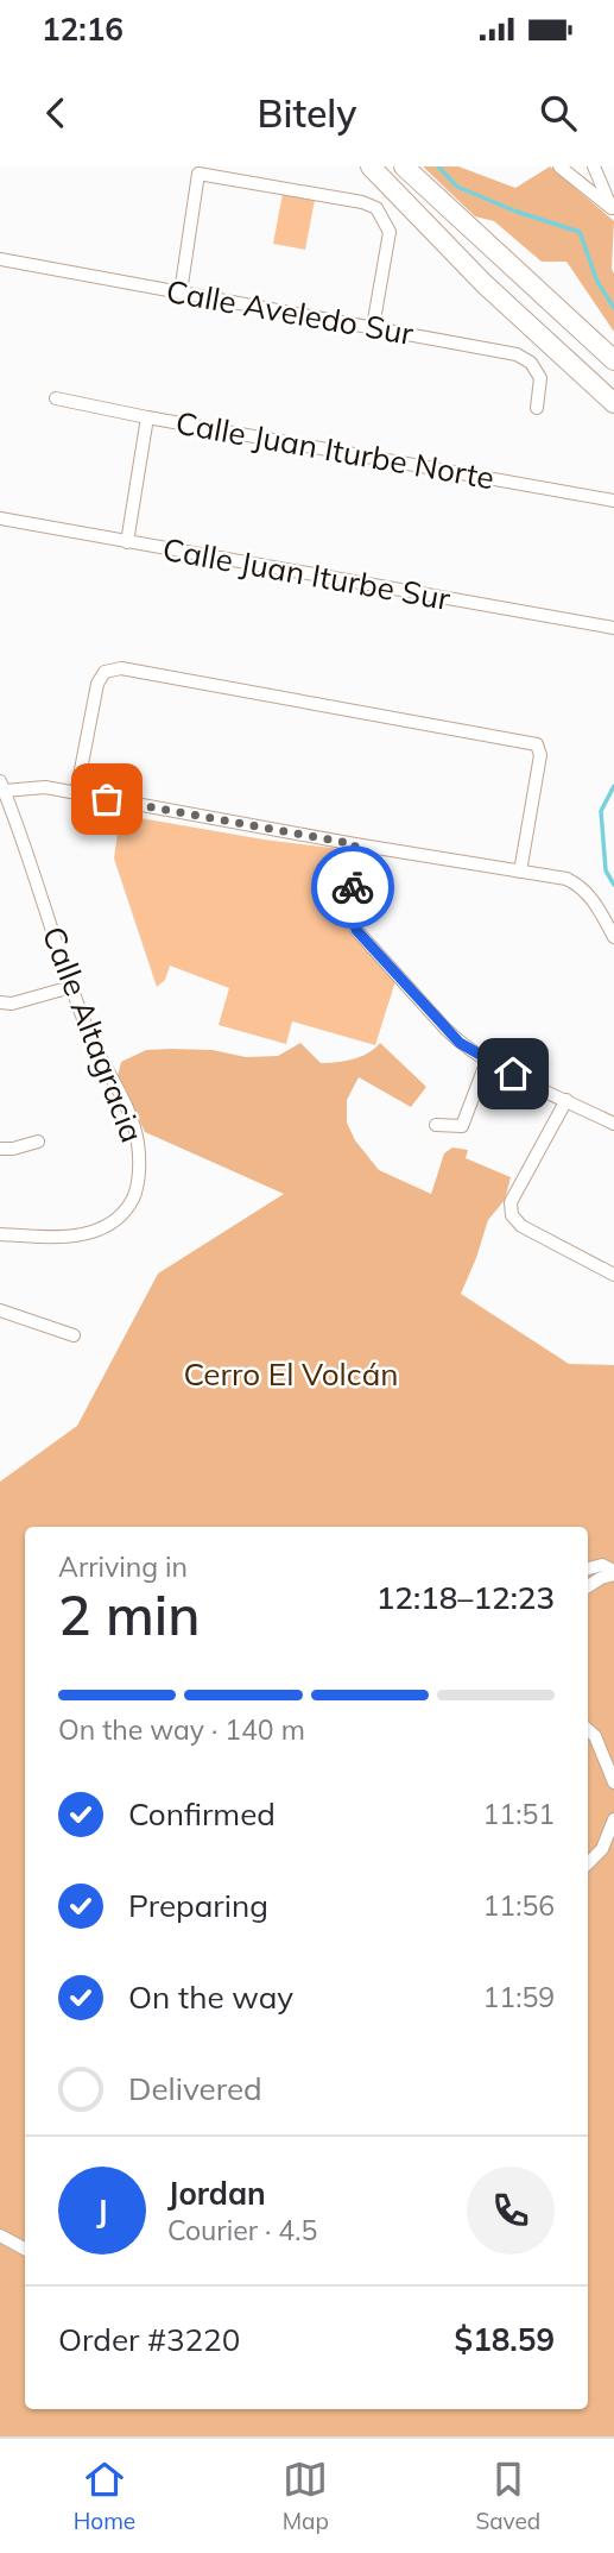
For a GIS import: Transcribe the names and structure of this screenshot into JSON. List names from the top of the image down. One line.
{"streets":{"street":["Calle Aveledo Sur","Calle Juan Iturbe Norte","Calle Juan Iturbe Sur","Calle Altagracia"]},"parks":["Cerro El Volcán"],"page":{"status":"12:16","header":"Bitely","heading":["2 min","Arriving in","12:18–12:23"],"panel":["Jordan","Courier · 4.5","Order #3220","$18.59"],"bar":"On the way · 140 m","list":[["Confirmed","11:51"],["Preparing","11:56"],["On the way","11:59"],"Delivered"],"round":"J","tabs":["Home","Map","Saved"]}}
